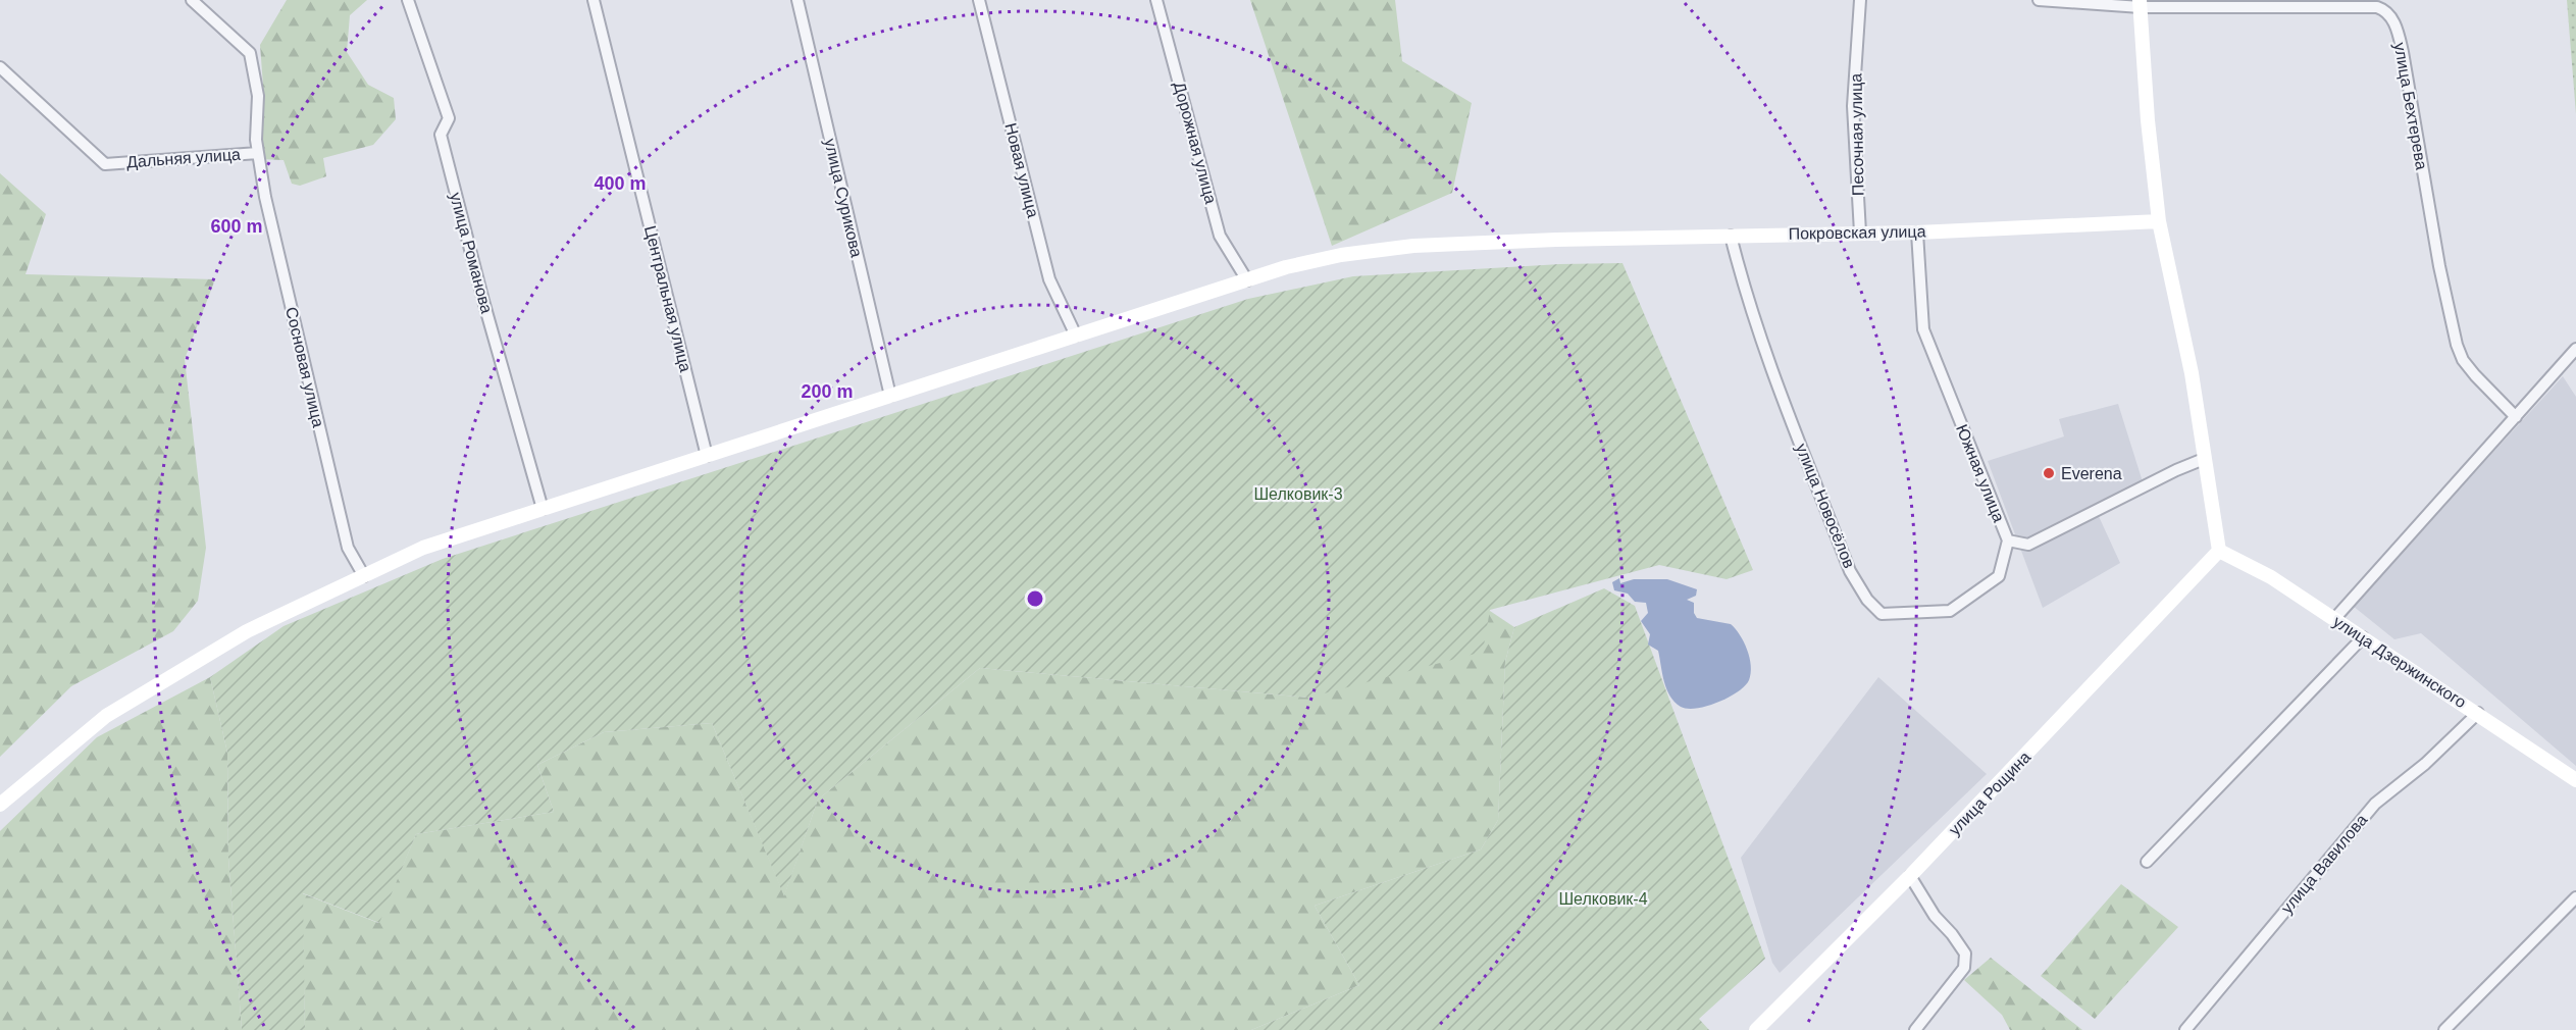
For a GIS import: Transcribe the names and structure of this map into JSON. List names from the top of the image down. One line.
{"streets":{"street":["улица Бехтерева","Песочная улица","Дорожная улица","Дальняя улица","Новая улица","улица Сурикова","Покровская улица","улица Романова","Центральная улица","Сосновая улица","Южная улица","улица Новосёлов","улица Дзержинского","улица Рощина","улица Вавилова"]},"crossings":[["Песочная улица","Покровская улица"],["Дорожная улица","Покровская улица"],["Дальняя улица","Сосновая улица"],["Новая улица","Покровская улица"],["улица Сурикова","Покровская улица"],["Покровская улица","улица Романова"],["Покровская улица","Центральная улица"],["Покровская улица","Сосновая улица"],["Покровская улица","Южная улица"],["Покровская улица","улица Новосёлов"],["Южная улица","улица Новосёлов"],["улица Дзержинского","улица Рощина"],["улица Дзержинского","улица Вавилова"]],"parks":["Шелковик-3","Шелковик-4"],"places":["Everena"],"rings":["400 m","600 m","200 m"]}
